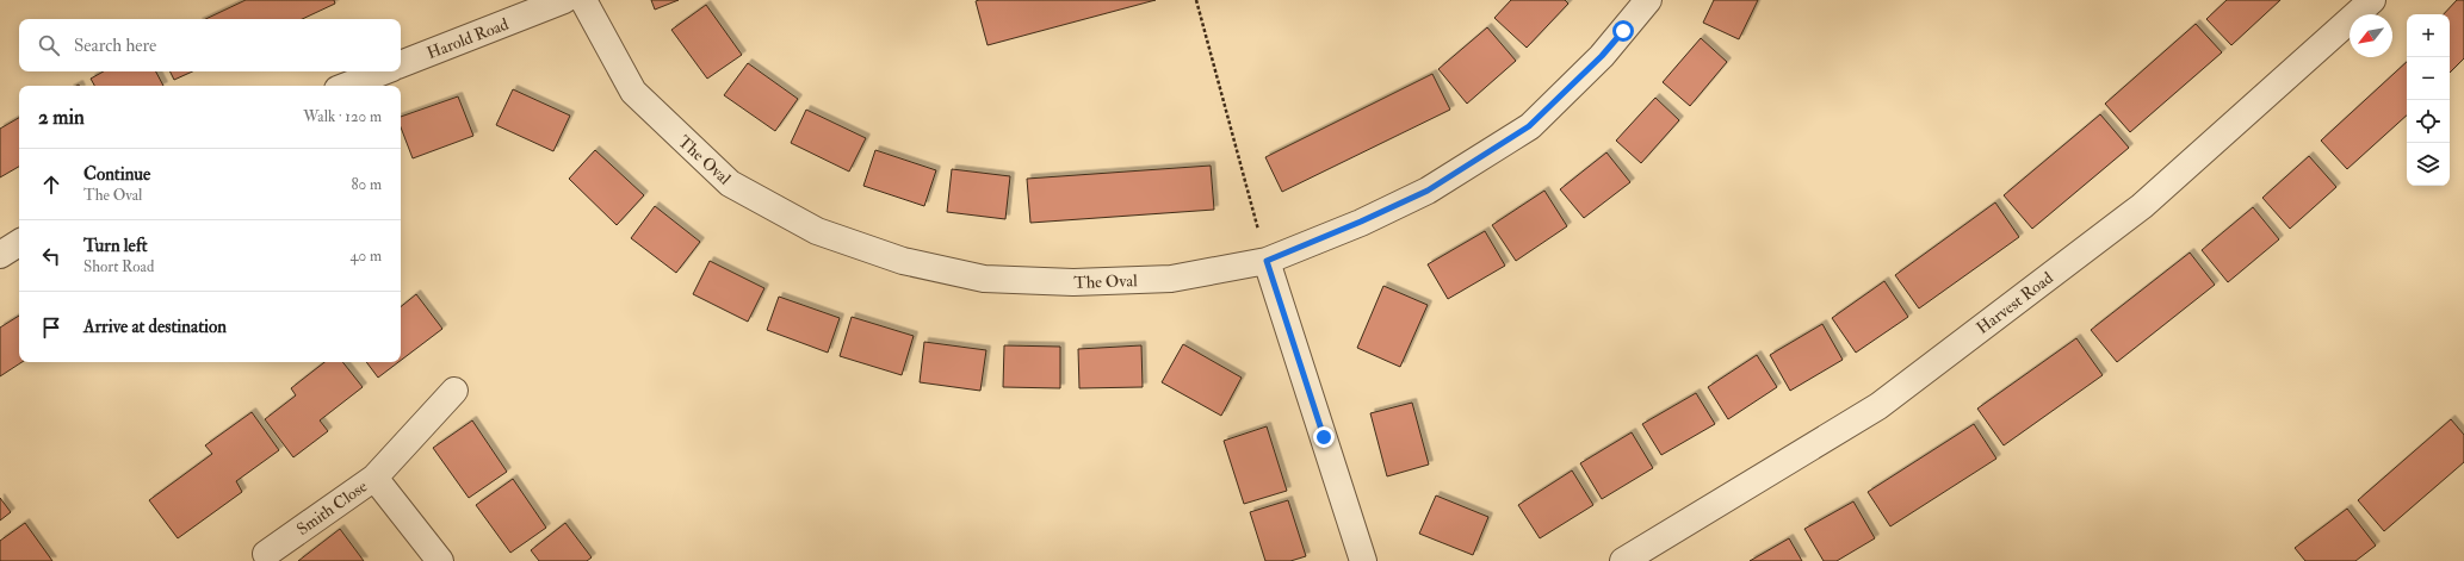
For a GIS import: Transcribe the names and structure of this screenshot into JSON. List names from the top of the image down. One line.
{"streets":{"street":["Harold Road","The Oval","Harvest Road","Smith Close"]},"north":"bottom left","page":{"map_buttons":["+","−"],"search":"Search here","heading":["2 min","Walk · 120 m"],"list":[["Continue","The Oval","80 m"],["Turn left","Short Road","40 m"],"Arrive at destination"]}}
